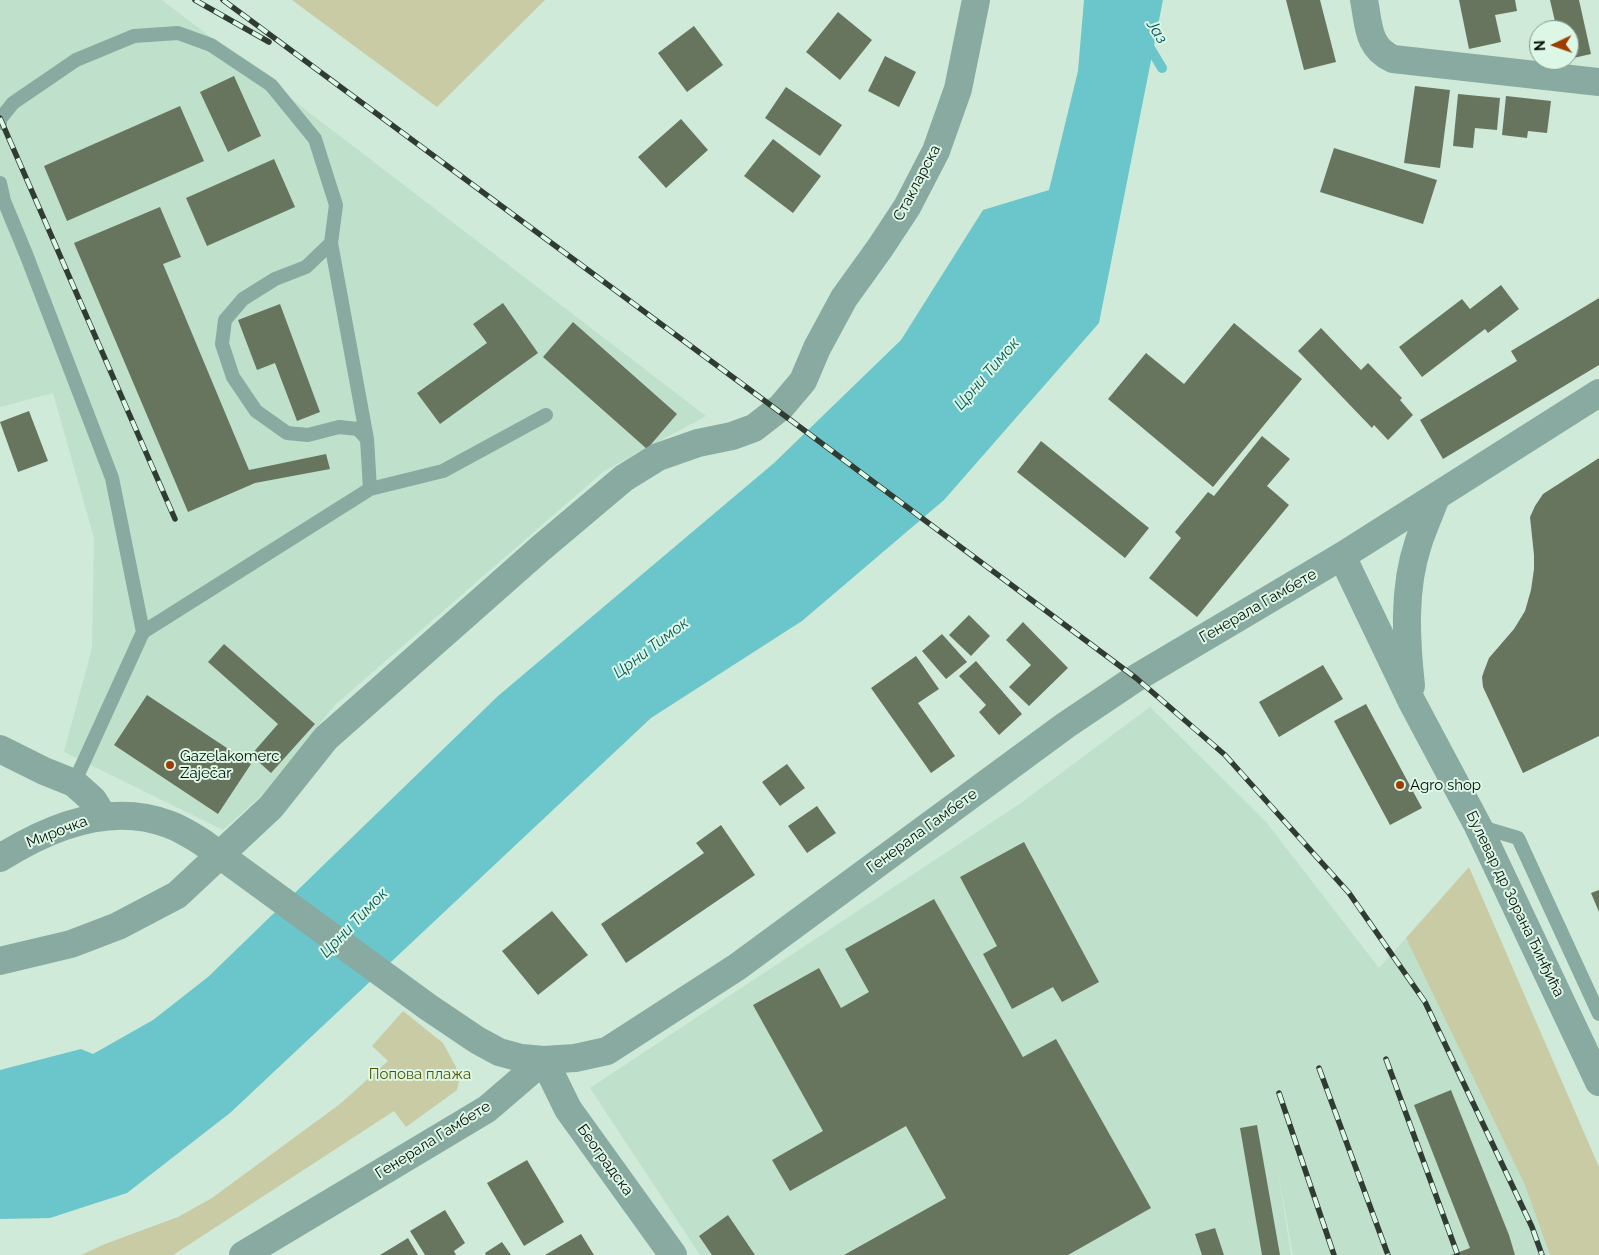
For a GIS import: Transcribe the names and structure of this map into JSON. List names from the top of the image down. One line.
{"streets":{"street":["Стакларска","Генерала Гамбете","Мирочка","Булевар др Зорана Ђинђића","Београдска"]},"crossings":[["Генерала Гамбете","Мирочка"],["Генерала Гамбете","Булевар др Зорана Ђинђића"],["Генерала Гамбете","Београдска"],["Мирочка","Београдска"]],"water":["Јаз","Црни Тимок"],"parks":["Попова плажа"],"places":["Gazelakomerc Zaječar","Agro shop"],"north":"left"}
